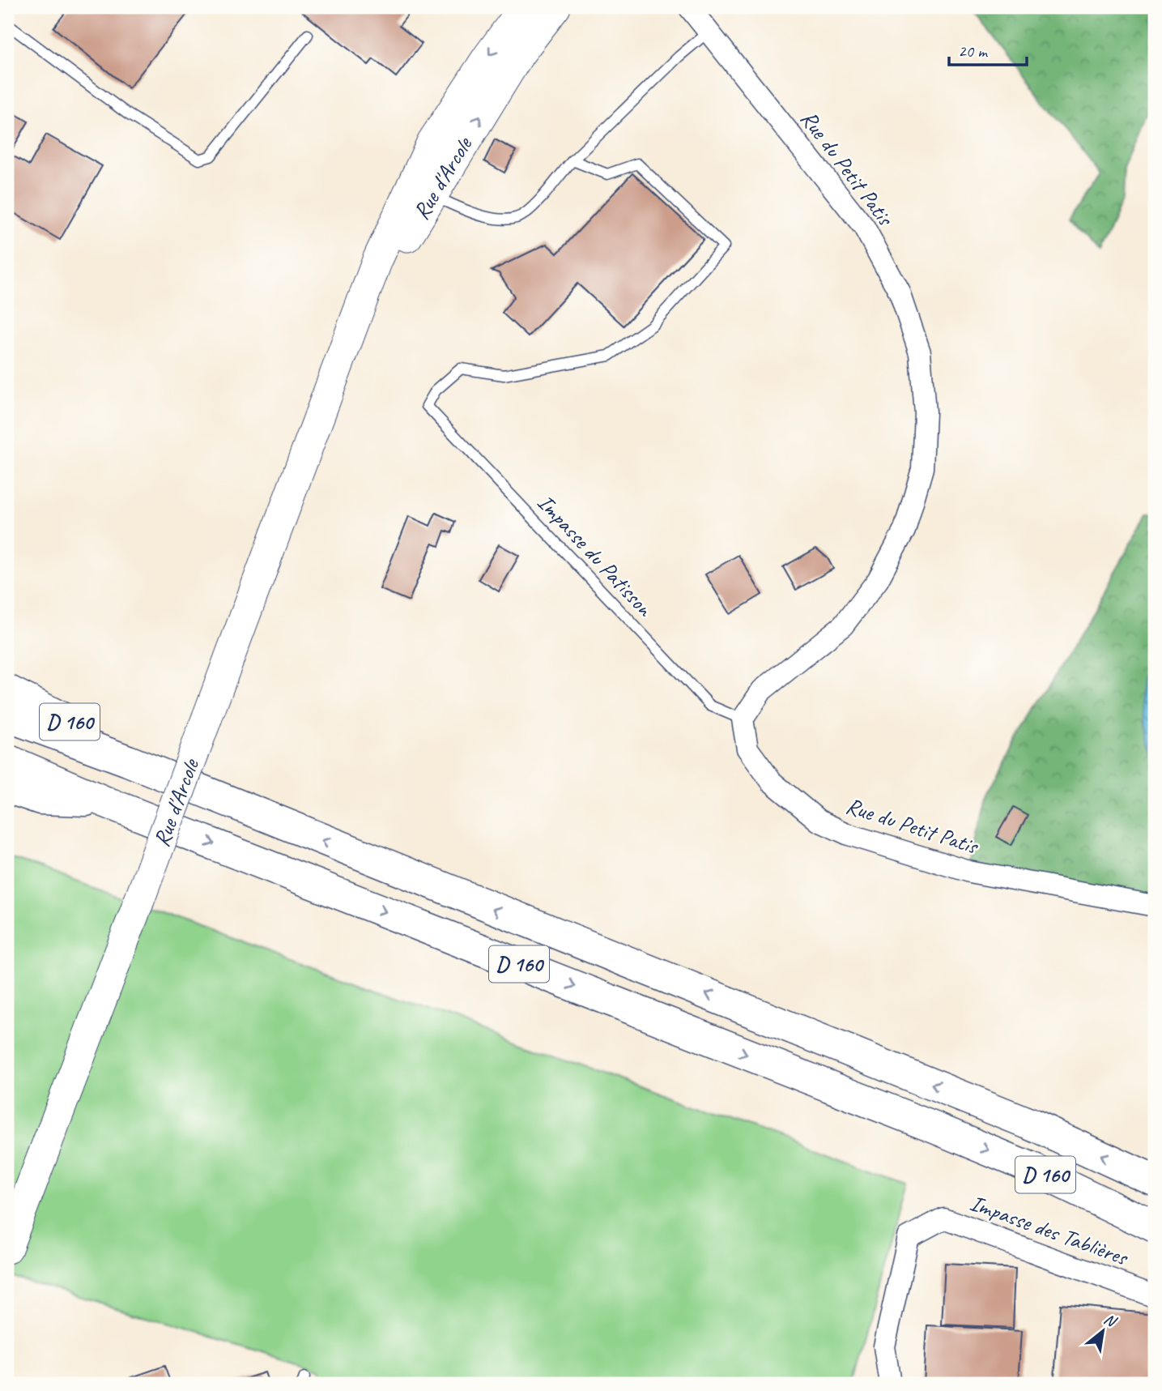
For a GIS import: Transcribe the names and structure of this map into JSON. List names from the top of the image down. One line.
{"streets":{"highway":["D 160"],"main road":["Rue d'Arcole"],"street":["Rue du Petit Patis","Impasse des Tablières"],"lane":["Impasse du Patisson"]},"crossings":[["Rue du Petit Patis","Impasse du Patisson"]],"scale_bar":"20 m","north":"top right"}
